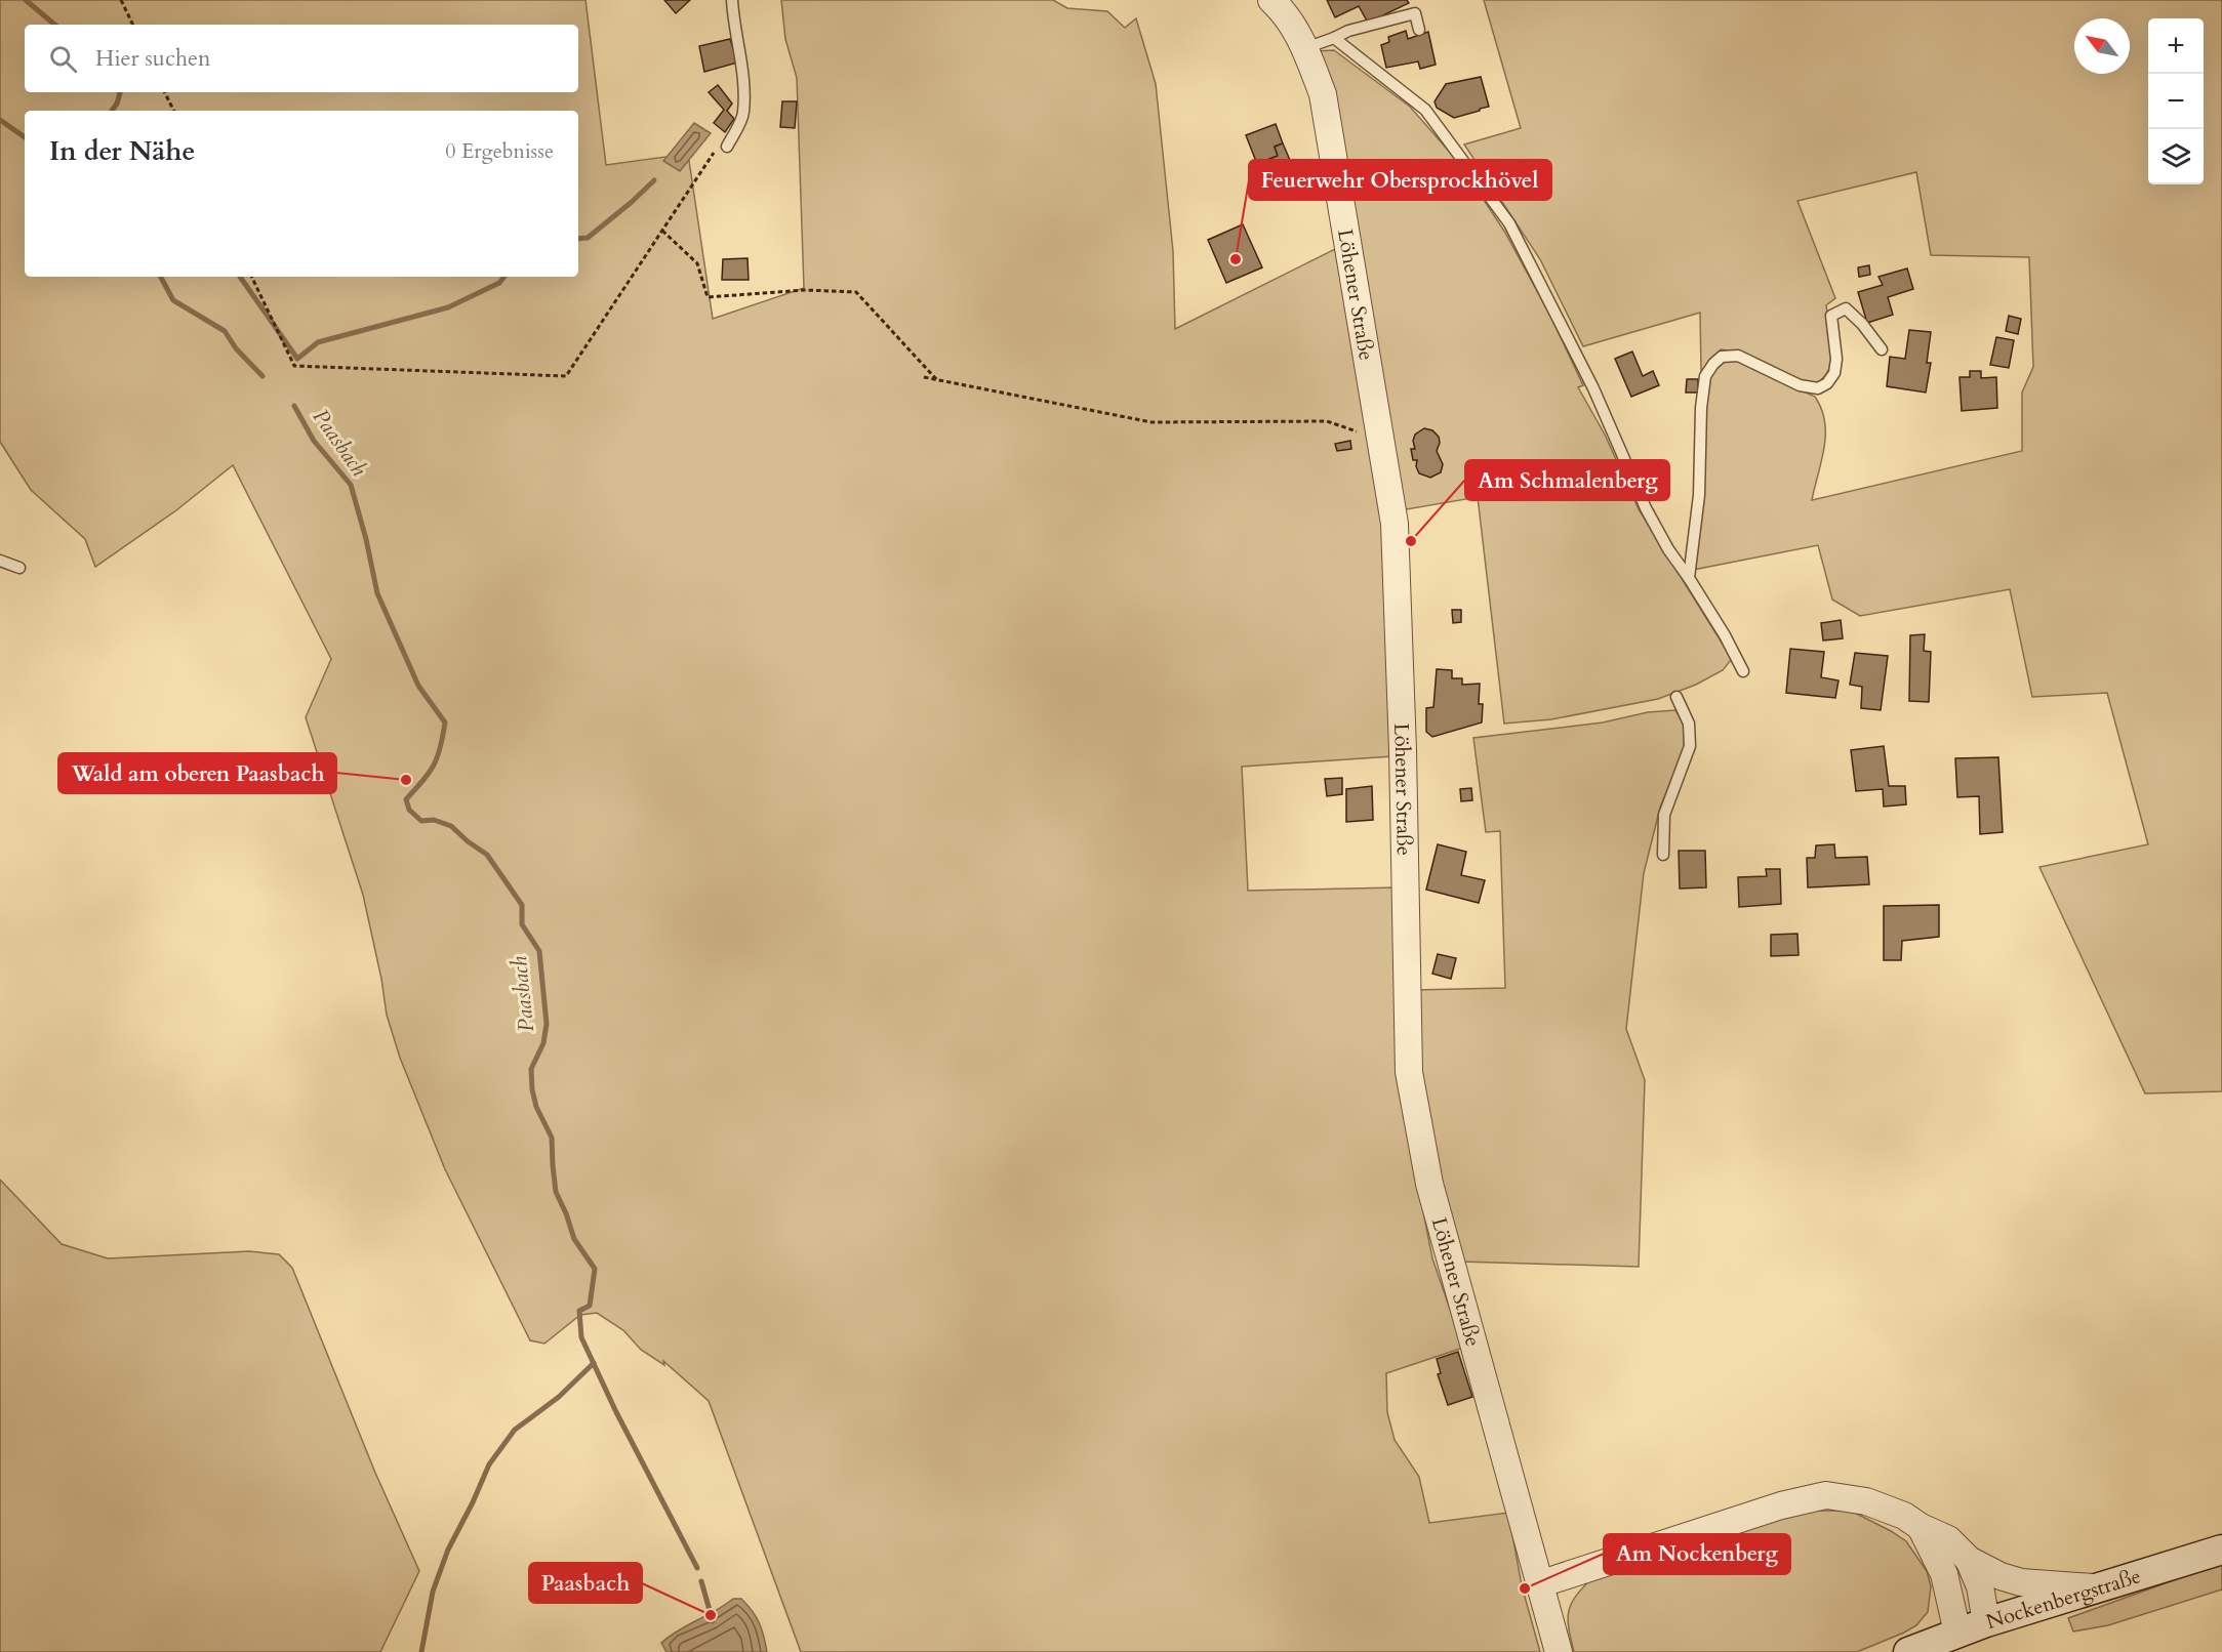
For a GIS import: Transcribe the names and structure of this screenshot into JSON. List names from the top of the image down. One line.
{"streets":{"main road":["Nockenbergstraße"],"street":["Löhener Straße"]},"water":["Paasbach"],"places":["Feuerwehr Obersprockhövel","Am Schmalenberg","Wald am oberen Paasbach","Am Nockenberg","Paasbach"],"north":"top left","page":{"map_buttons":["+","−"],"search":"Hier suchen","heading":["In der Nähe","0 Ergebnisse"]}}
